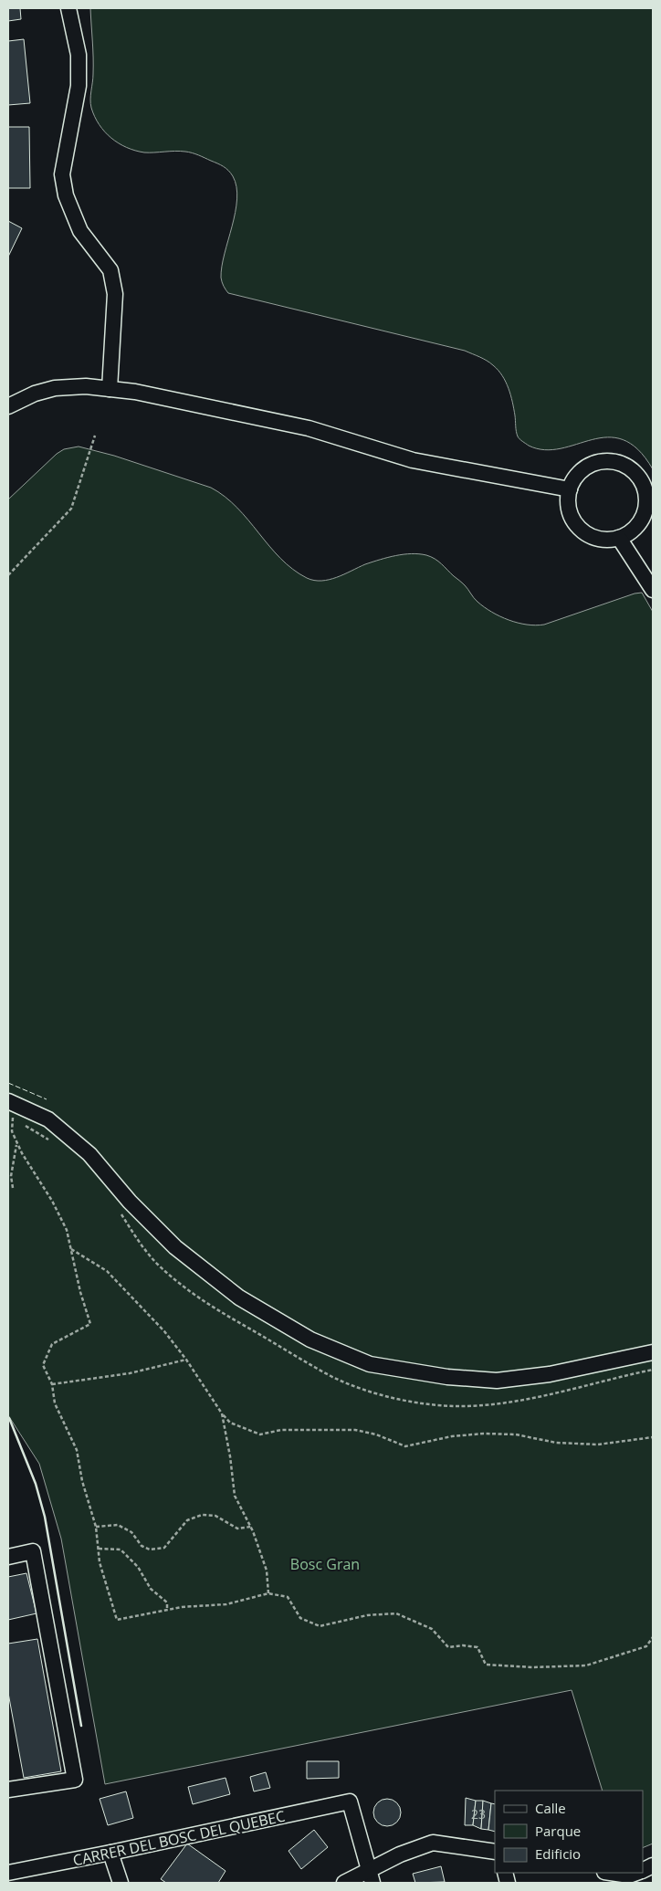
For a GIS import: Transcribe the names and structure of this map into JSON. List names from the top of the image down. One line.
{"streets":{"street":["CARRER DEL BOSC DEL QUEBEC"]},"parks":["Bosc Gran"],"house_numbers":["23"],"legend":["Calle","Parque","Edificio"]}
